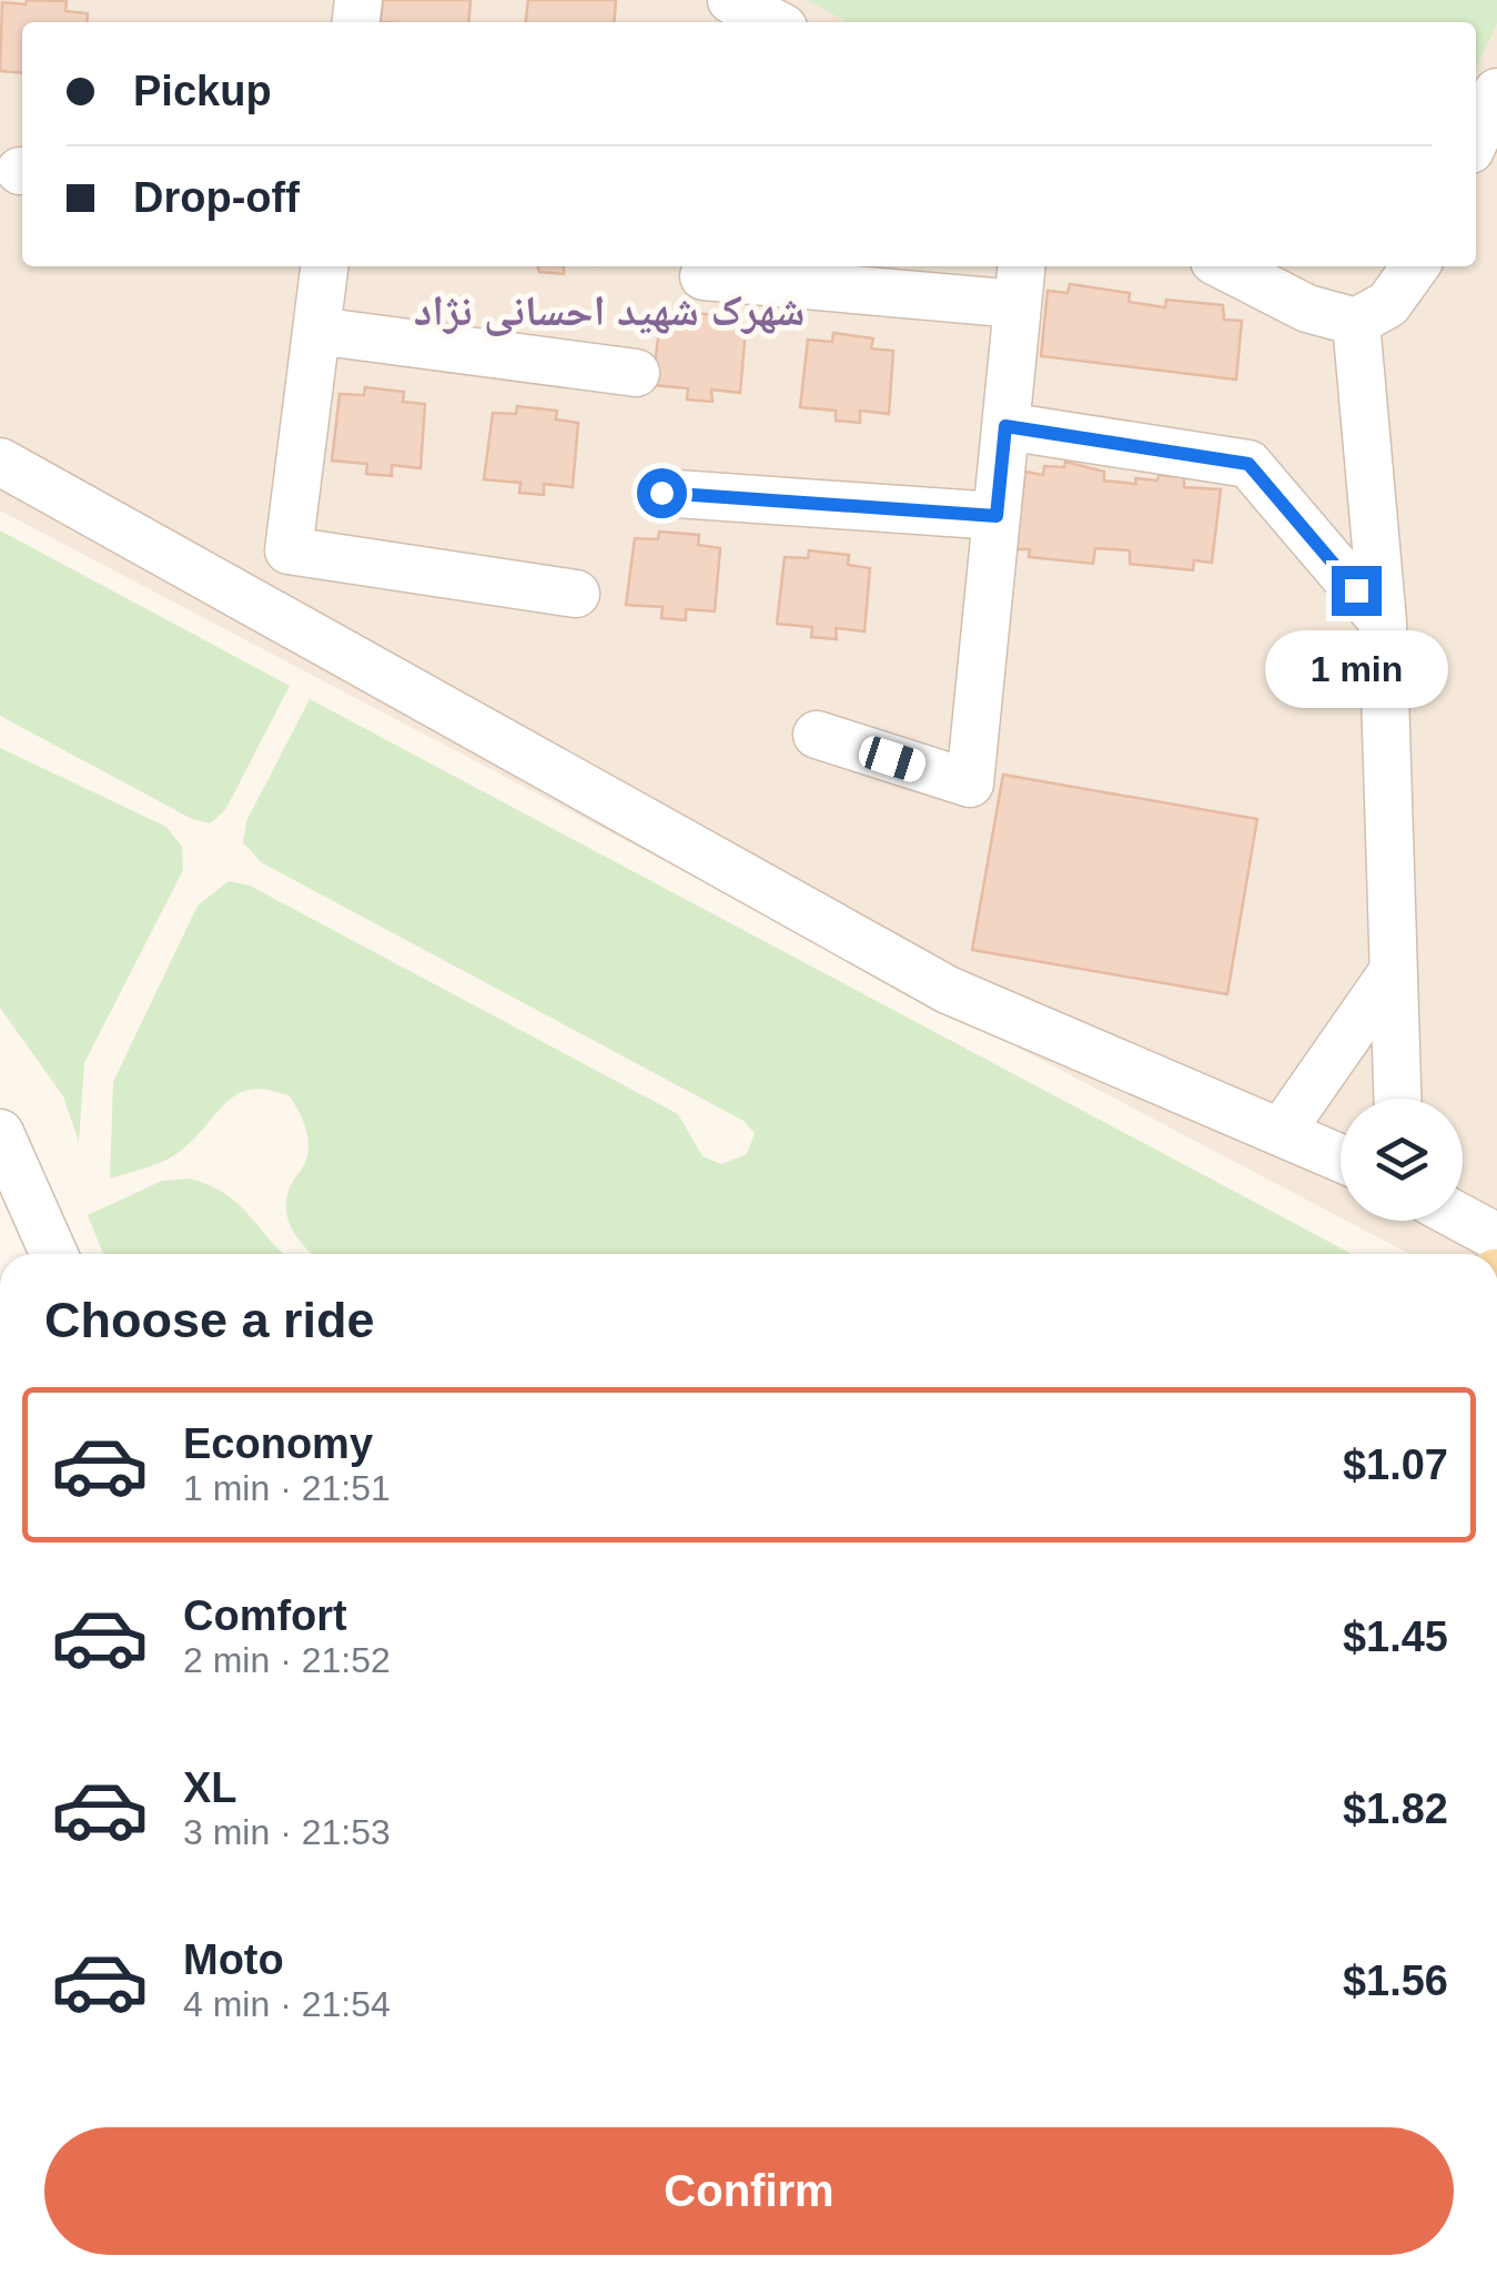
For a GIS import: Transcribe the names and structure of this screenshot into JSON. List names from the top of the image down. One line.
{"districts":["شهرک شهید احسانی نژاد"],"page":{"banner":["Pickup","Drop-off"],"bubble":"1 min","heading":"Choose a ride","list":[{"name":"Economy","note":"1 min · 21:51","value":"$1.07"},{"name":"Comfort","note":"2 min · 21:52","value":"$1.45"},{"name":"XL","note":"3 min · 21:53","value":"$1.82"},{"name":"Moto","note":"4 min · 21:54","value":"$1.56"}],"buttons":"Confirm"}}
